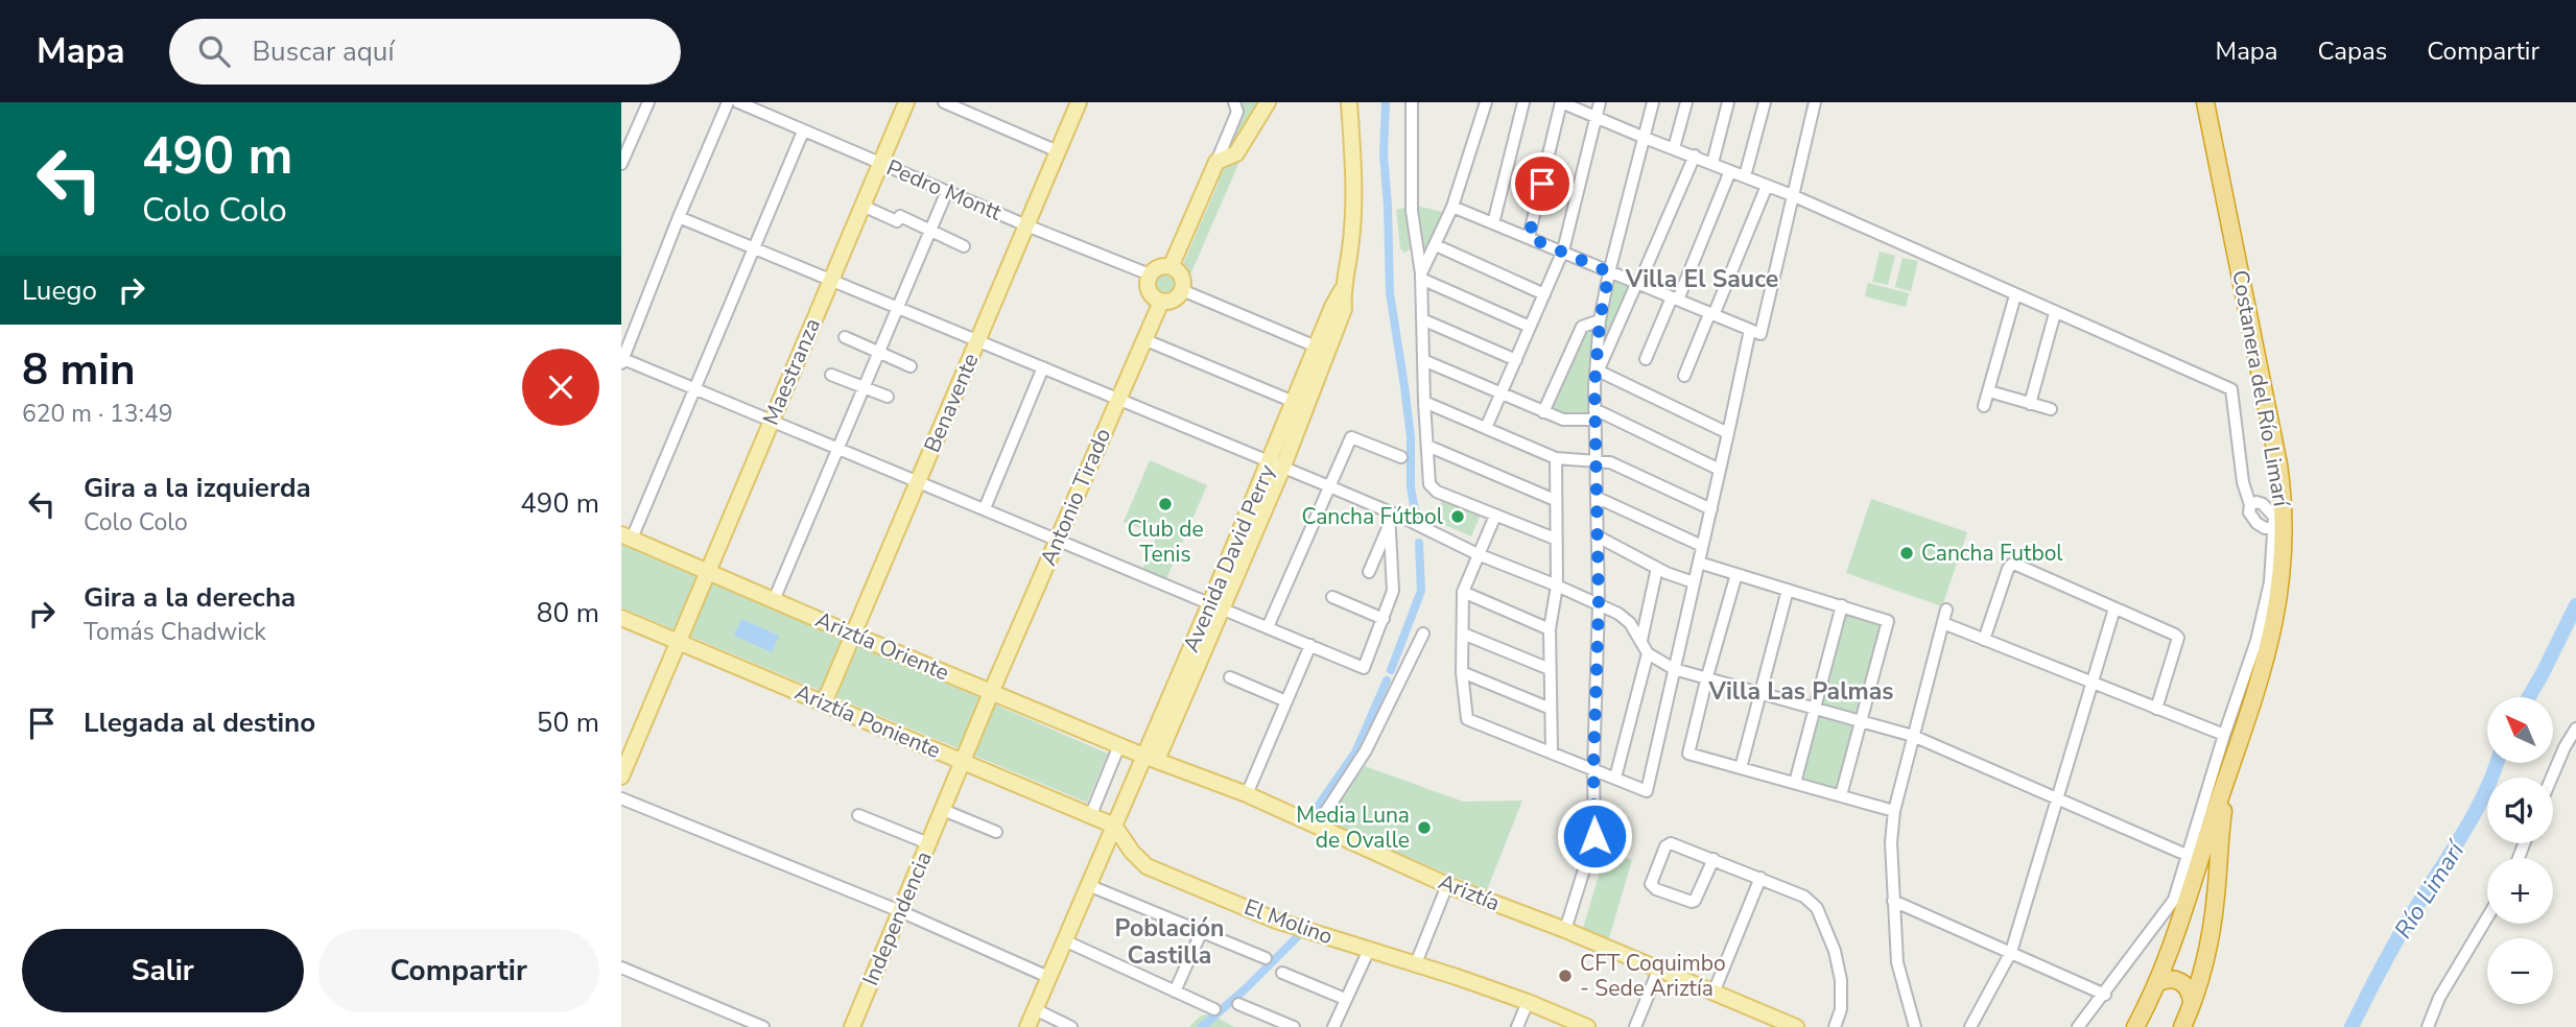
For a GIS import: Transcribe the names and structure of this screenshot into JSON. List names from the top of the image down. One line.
{"streets":{"highway":["Costanera del Río Limarí"],"main road":["Maestranza","Benavente","Antonio Tirado","Avenida David Perry","Ariztía Oriente","Ariztía Poniente","Ariztía","Independencia","El Molino"],"street":["Pedro Montt"]},"crossings":[["Pedro Montt","Maestranza"],["Pedro Montt","Benavente"],["Pedro Montt","Antonio Tirado"],["Maestranza","Ariztía Oriente"],["Maestranza","Ariztía Poniente"],["Benavente","Ariztía Oriente"],["Benavente","Ariztía Poniente"],["Antonio Tirado","Ariztía Oriente"],["Antonio Tirado","Independencia"],["Avenida David Perry","Ariztía Oriente"],["Avenida David Perry","Ariztía Poniente"],["Avenida David Perry","Ariztía"],["Avenida David Perry","El Molino"],["Ariztía Oriente","Ariztía"],["Ariztía Oriente","Independencia"],["Ariztía Poniente","Independencia"],["Ariztía Poniente","El Molino"]],"districts":["Villa El Sauce","Villa Las Palmas","Población Castilla"],"water":["Río Limarí"],"places":["Club de Tenis","Cancha Fútbol","Cancha Futbol","Media Luna de Ovalle","CFT Coquimbo - Sede Ariztía"],"north":"top left","page":{"header":"Mapa","search":"Buscar aquí","nav":["Mapa","Capas","Compartir"],"turn":["490 m","Colo Colo"],"then":"Luego","heading":["8 min","620 m · 13:49"],"list":[{"name":"Gira a la izquierda","note":"Colo Colo","value":"490 m"},{"name":"Gira a la derecha","note":"Tomás Chadwick","value":"80 m"},{"name":"Llegada al destino","value":"50 m"}],"map_buttons":["+","−"],"buttons":["Salir","Compartir"]}}
